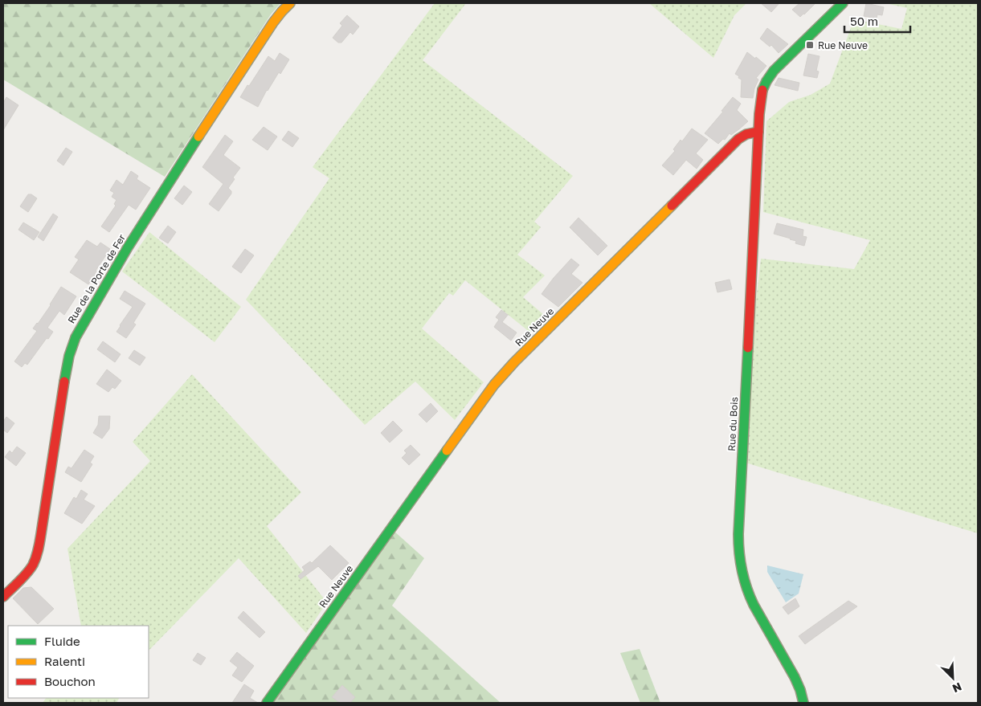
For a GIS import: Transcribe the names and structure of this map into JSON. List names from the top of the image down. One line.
{"streets":{"street":["Rue de la Porte de Fer","Rue Neuve","Rue du Bois"]},"crossings":[["Rue Neuve","Rue du Bois"]],"places":{"transit":["Rue Neuve"]},"legend":["Fluide","Ralenti","Bouchon"],"scale_bar":"50 m","north":"bottom right"}
